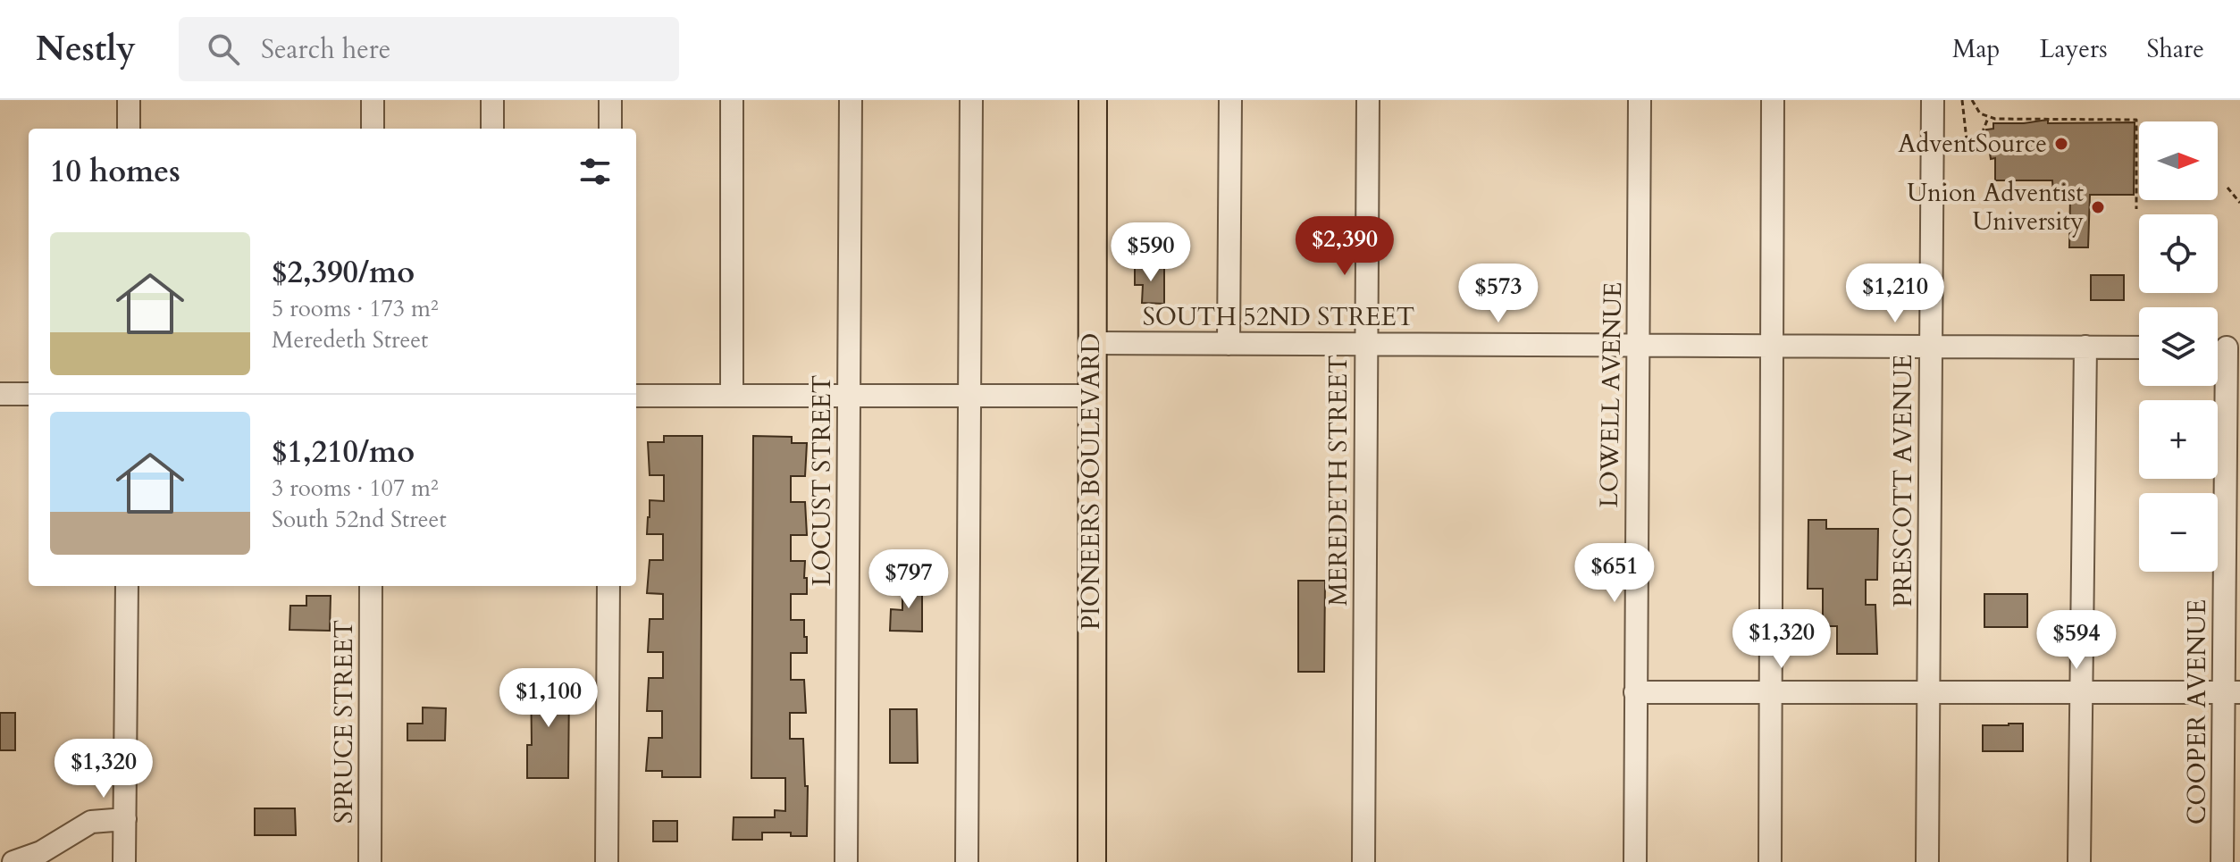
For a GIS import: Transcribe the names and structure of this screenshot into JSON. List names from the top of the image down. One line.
{"streets":{"main road":["PIONEERS BOULEVARD"],"street":["SOUTH 52ND STREET","LOWELL AVENUE","LOCUST STREET","MEREDETH STREET","PRESCOTT AVENUE","COOPER AVENUE","SPRUCE STREET"]},"crossings":[["SOUTH 52ND STREET","LOWELL AVENUE"],["SOUTH 52ND STREET","MEREDETH STREET"],["SOUTH 52ND STREET","PRESCOTT AVENUE"],["SOUTH 52ND STREET","PIONEERS BOULEVARD"]],"places":["AdventSource","Union Adventist University"],"north":"right","page":{"header":"Nestly","search":"Search here","nav":["Map","Layers","Share"],"map_buttons":["+","−"],"heading":"10 homes","list":[{"name":"$2,390/mo","note":"5 rooms · 173 m² · Meredeth Street"},{"name":"$1,210/mo","note":"3 rooms · 107 m² · South 52nd Street"}],"price":["$2,390","$590","$573","$1,210","$651","$797","$1,320","$594","$1,100","$1,320"]}}
